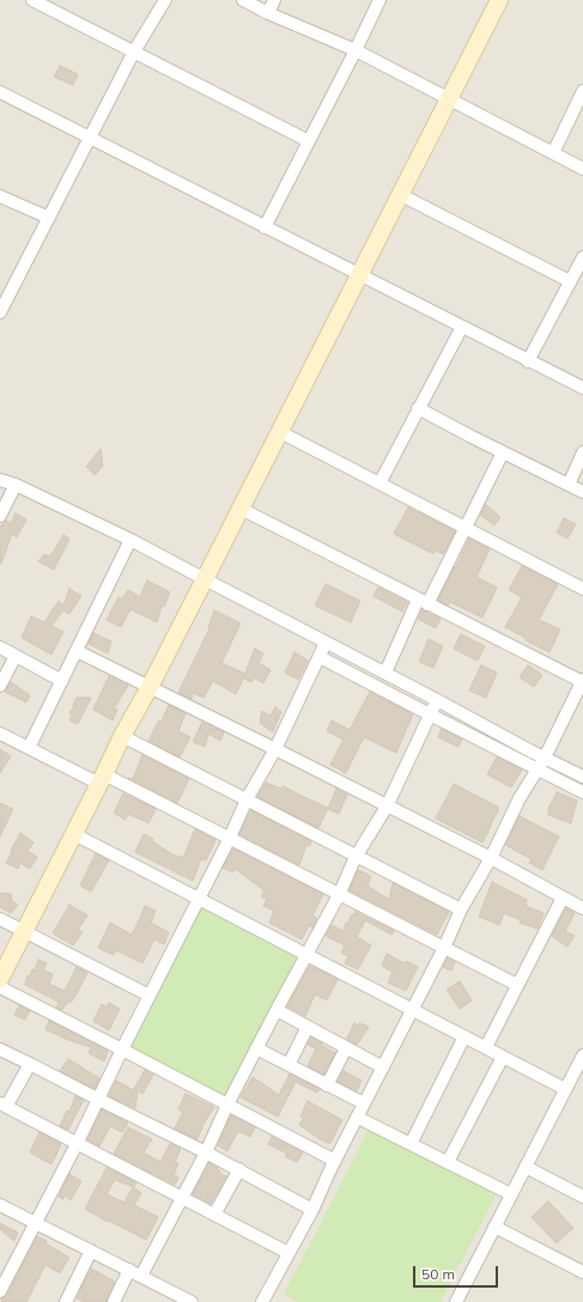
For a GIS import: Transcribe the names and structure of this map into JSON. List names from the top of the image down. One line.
{"scale_bar":"50 m"}
